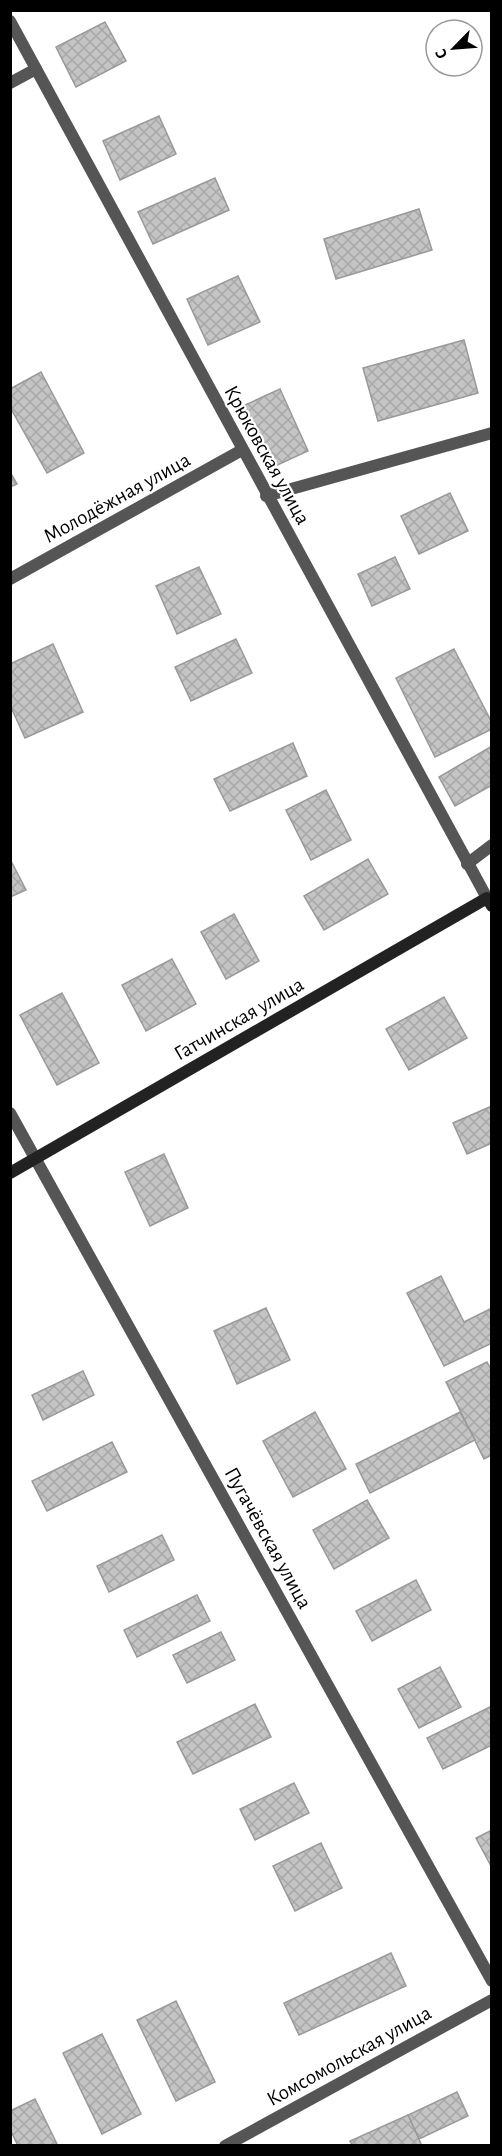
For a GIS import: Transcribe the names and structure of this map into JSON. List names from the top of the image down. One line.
{"streets":{"street":["Крюковская улица","Молодёжная улица","Гатчинская улица","Пугачёвская улица","Комсомольская улица"]},"crossings":[["Крюковская улица","Молодёжная улица"],["Крюковская улица","Гатчинская улица"],["Гатчинская улица","Пугачёвская улица"]],"north":"bottom left"}
